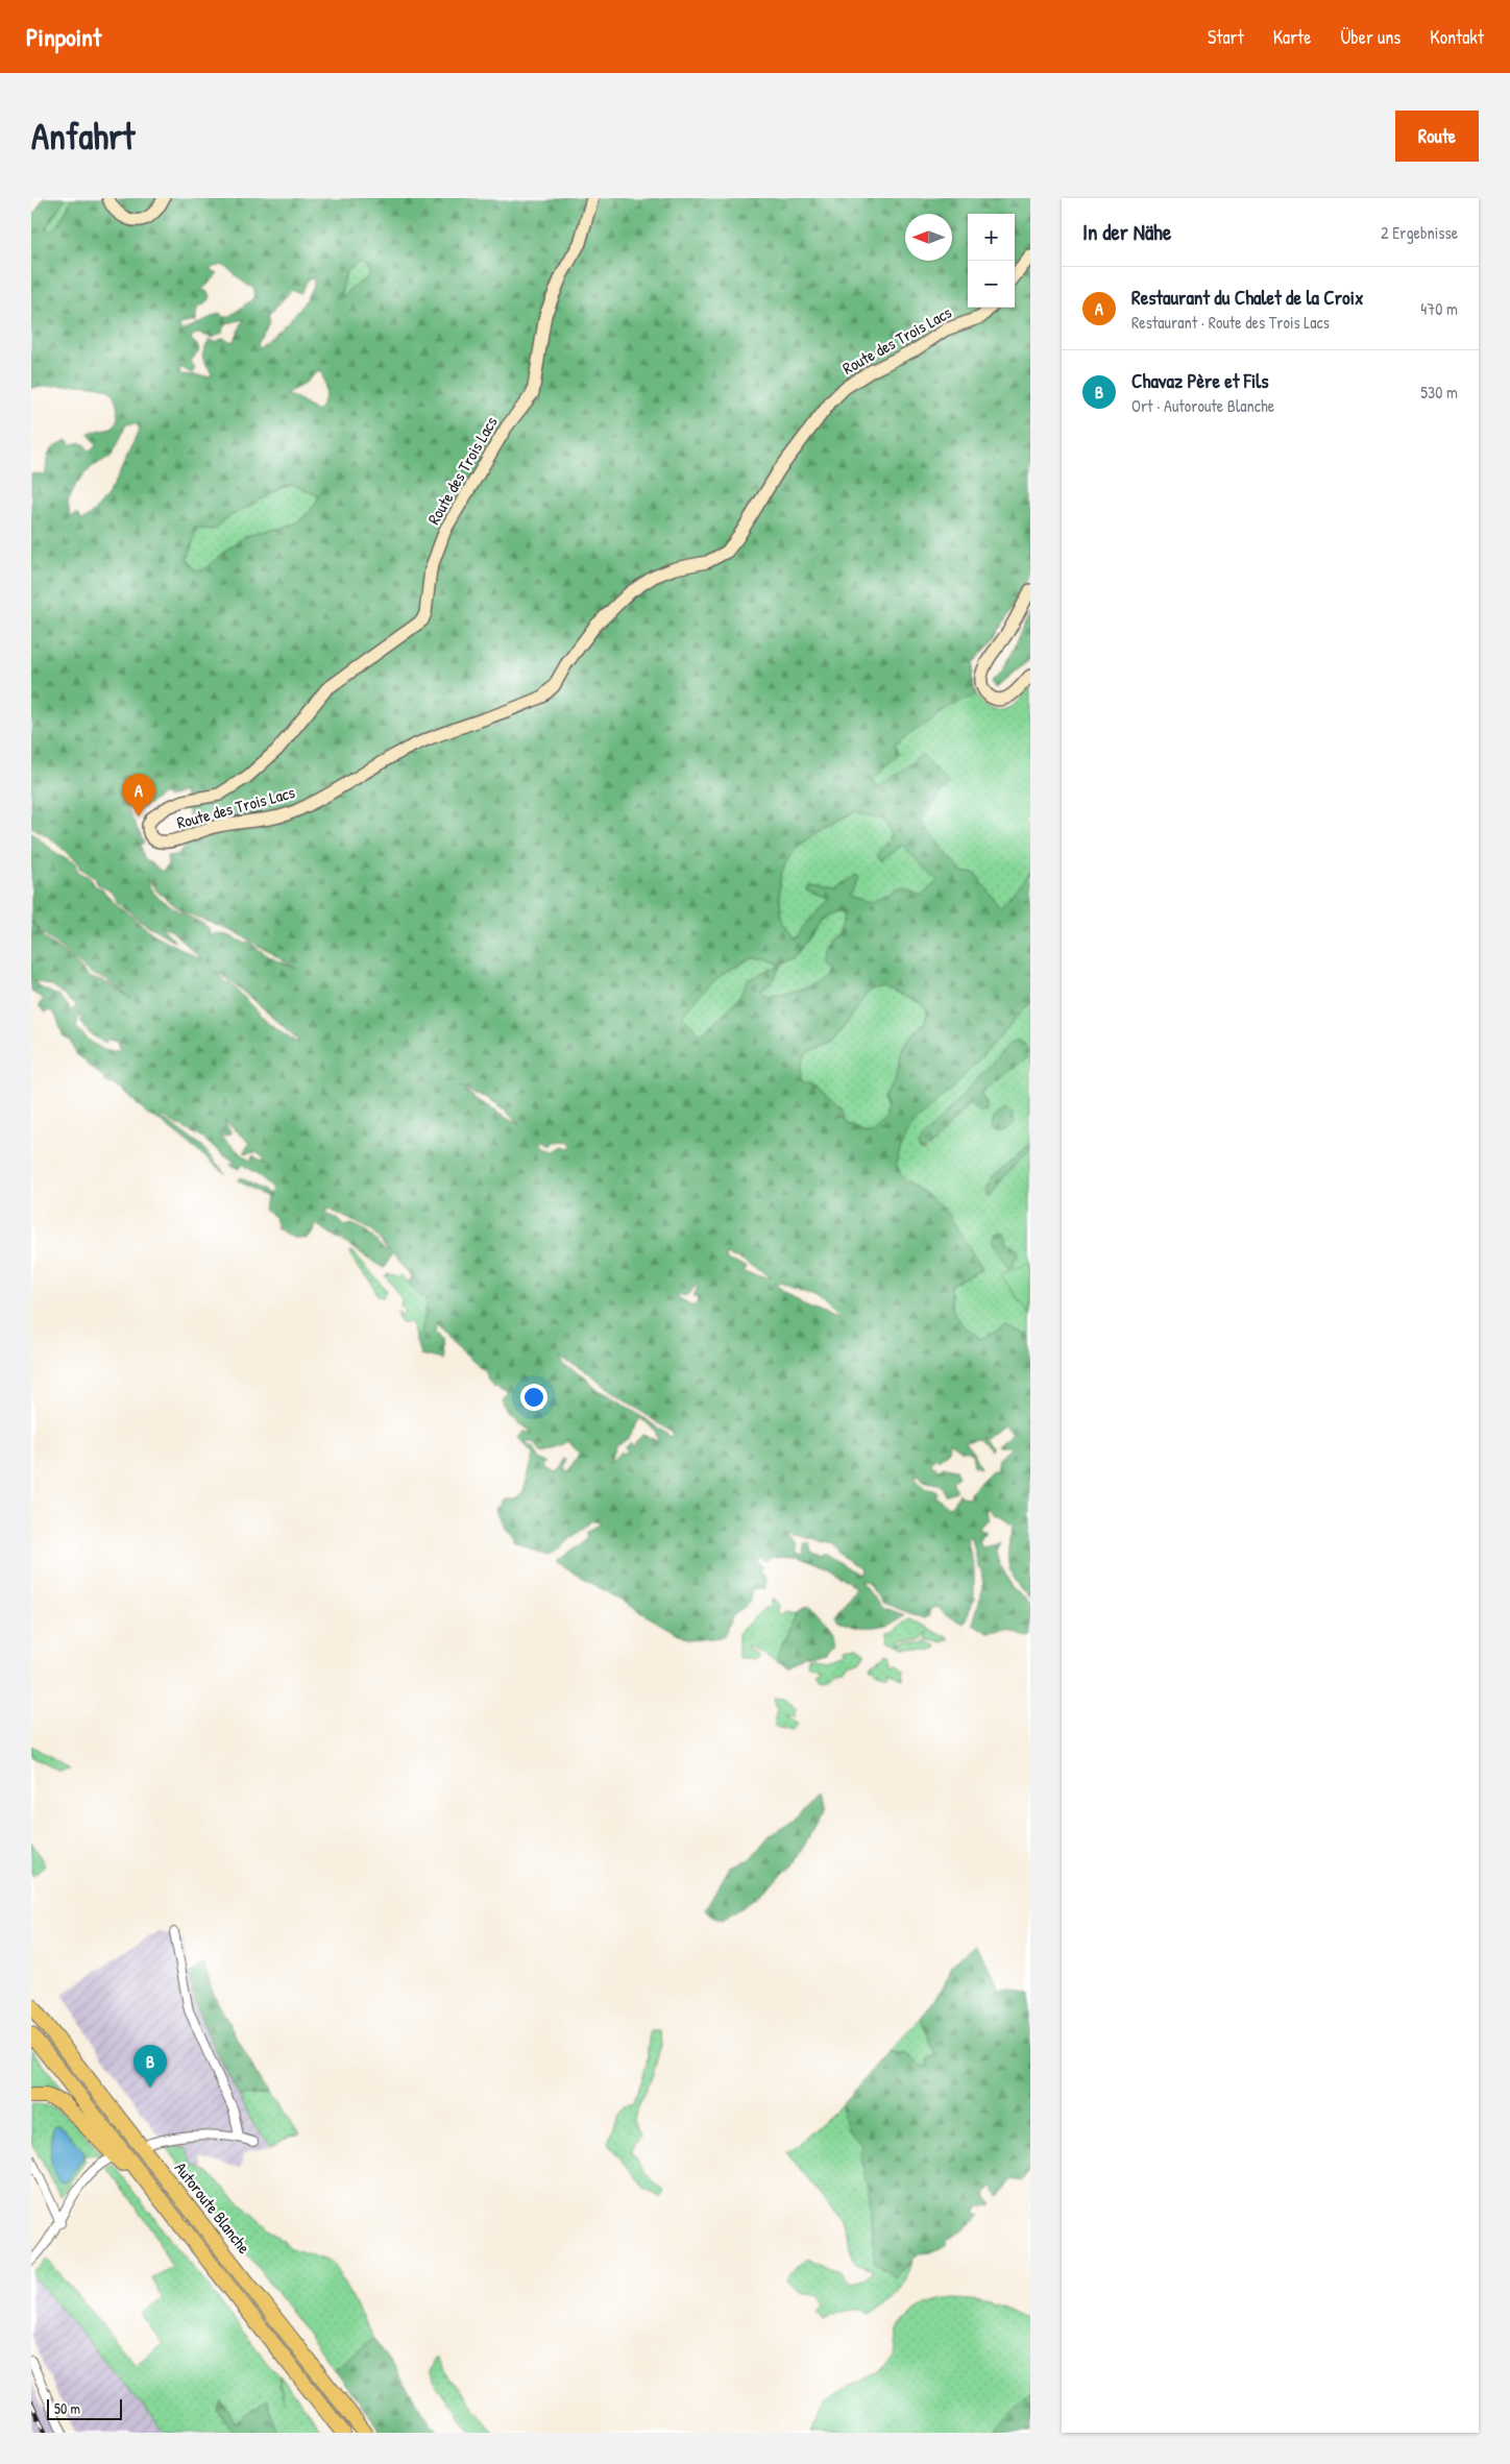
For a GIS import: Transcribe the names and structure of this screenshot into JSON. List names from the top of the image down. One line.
{"streets":{"highway":["Autoroute Blanche"],"street":["Route des Trois Lacs"]},"scale_bar":"50 m","north":"left","page":{"header":"Pinpoint","nav":["Start","Karte","Über uns","Kontakt"],"buttons":"Route","title":"Anfahrt","heading":["In der Nähe","2 Ergebnisse"],"map_buttons":["+","−"],"list":[{"mark":"A","name":"Restaurant du Chalet de la Croix","note":"Restaurant · Route des Trois Lacs","value":"470 m"},{"mark":"B","name":"Chavaz Père et Fils","note":"Ort · Autoroute Blanche","value":"530 m"}],"pins":["A","B"],"scale":"50 m"}}
